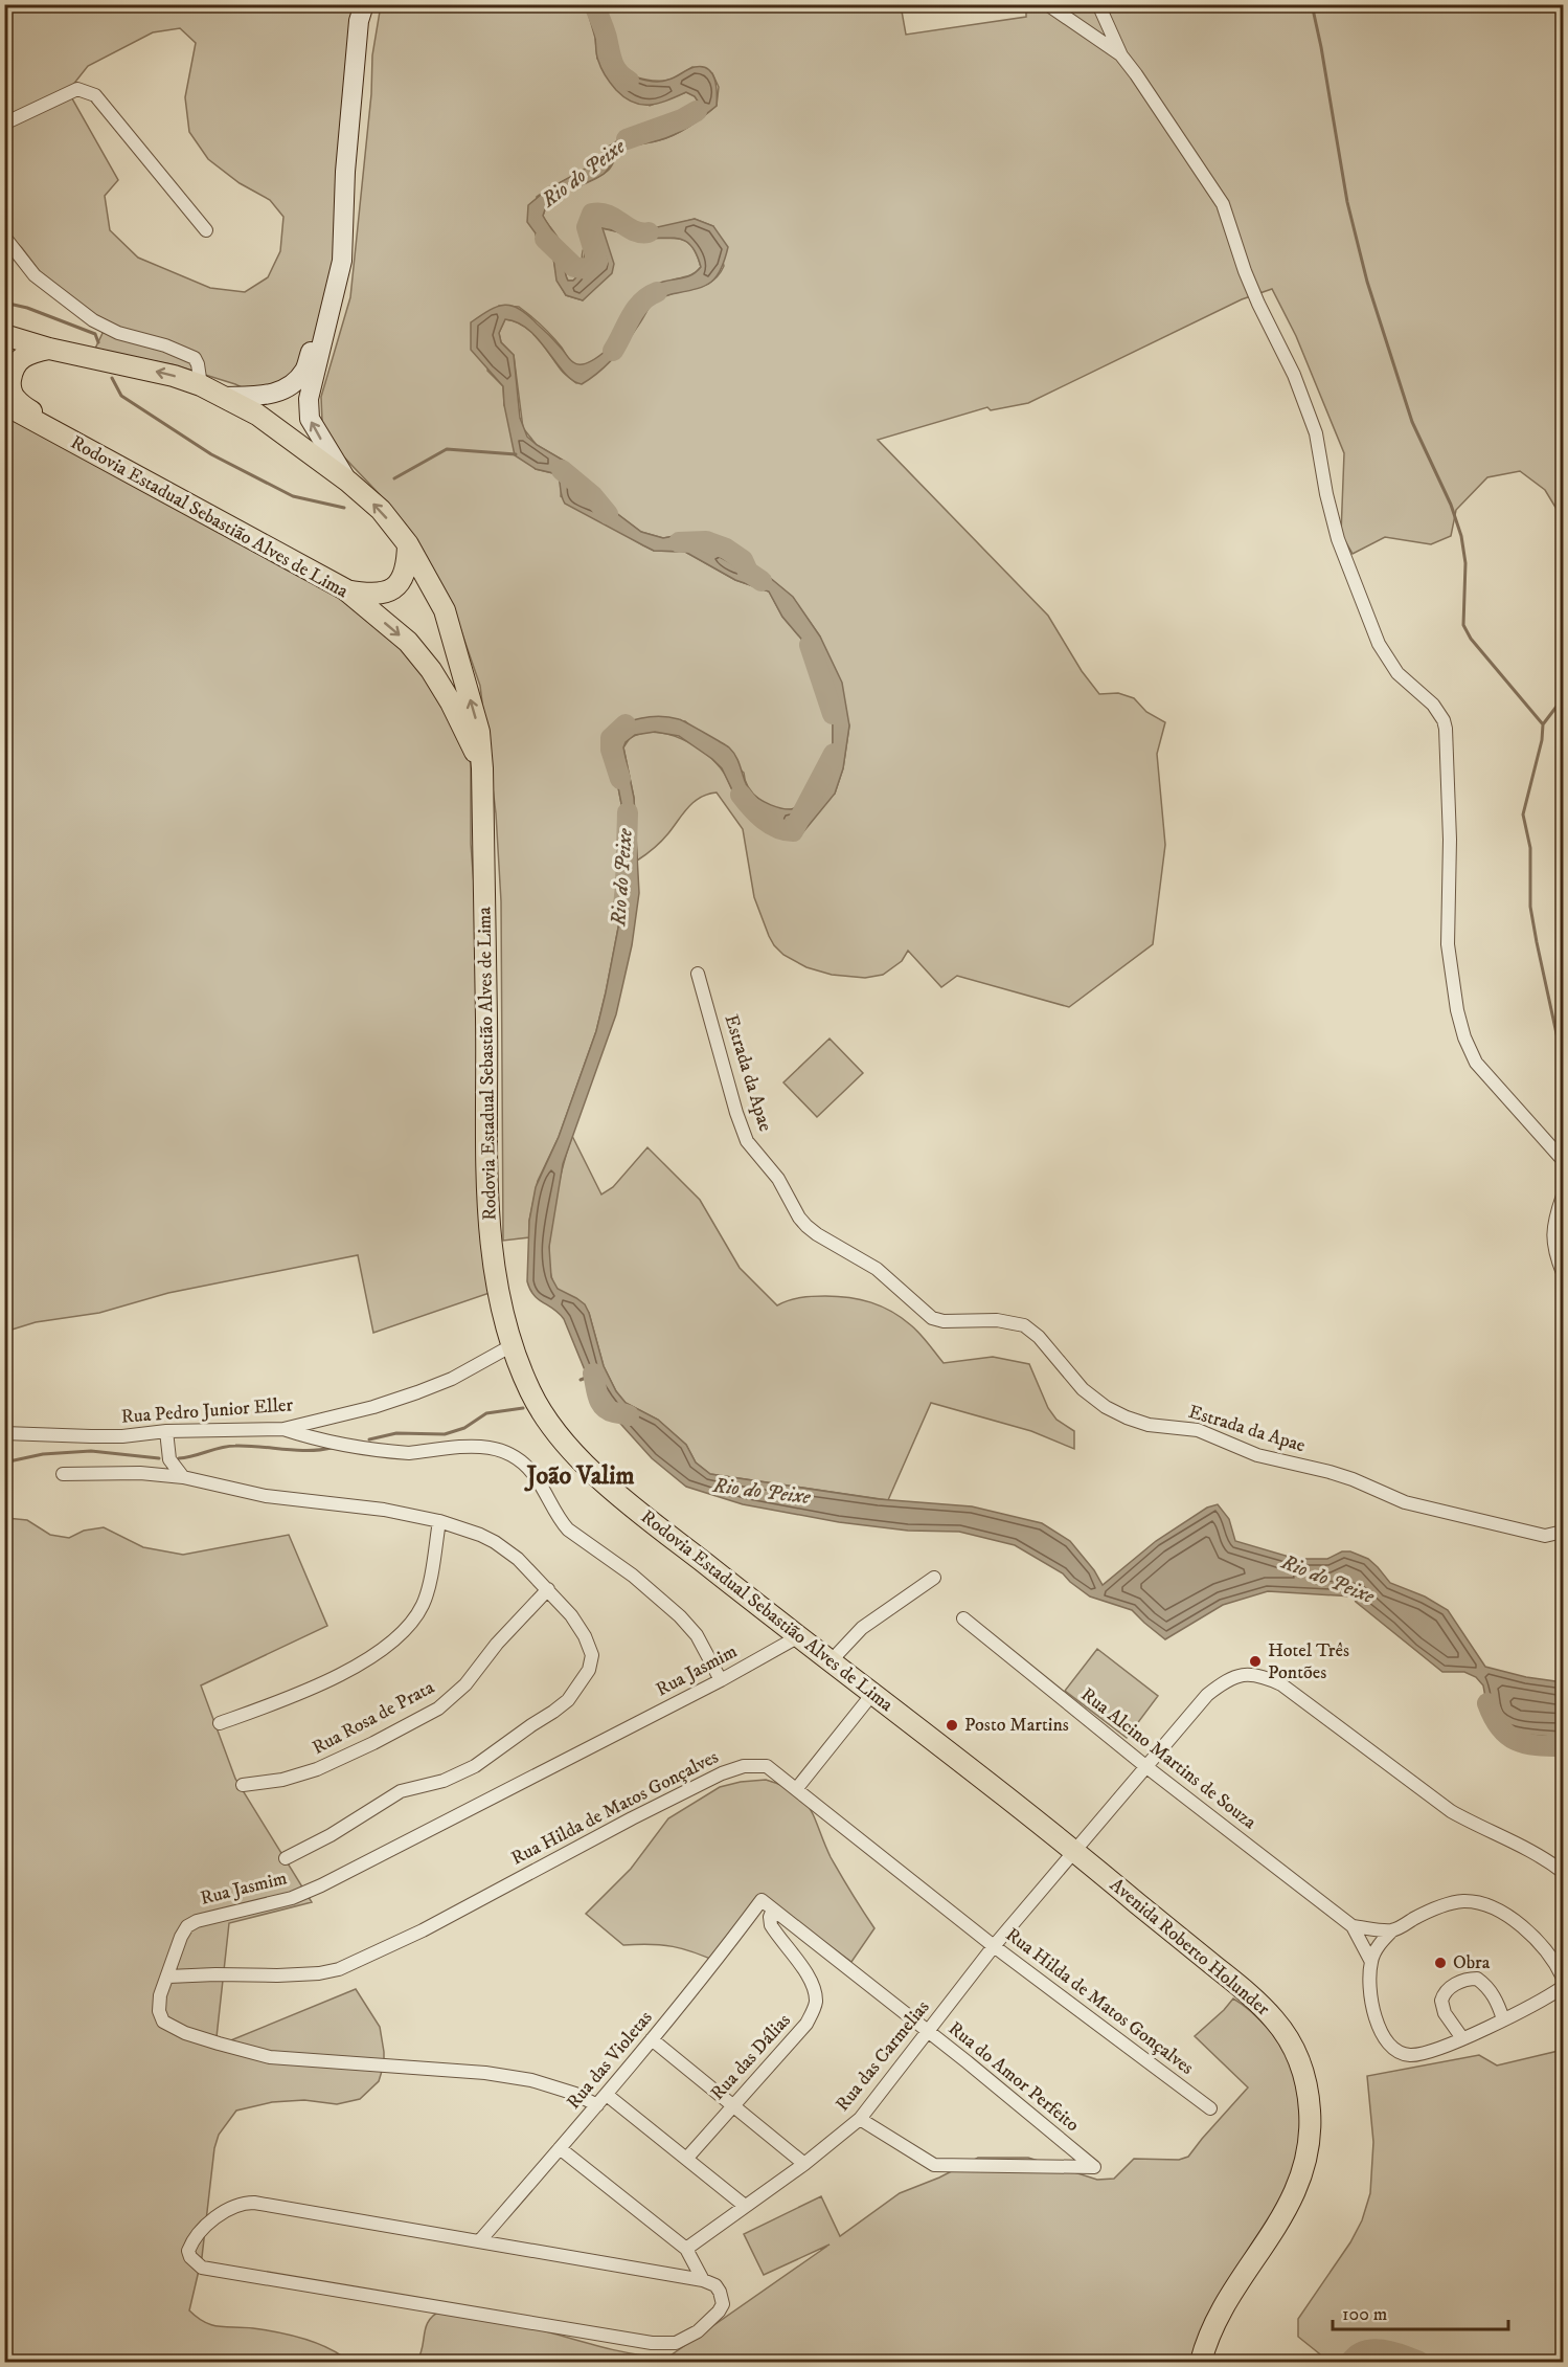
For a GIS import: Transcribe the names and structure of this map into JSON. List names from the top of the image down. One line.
{"streets":{"main road":["Rodovia Estadual Sebastião Alves de Lima","Avenida Roberto Holunder"],"street":["Estrada da Apae","Rua Pedro Junior Eller","Rua Jasmim","Rua Rosa de Prata","Rua Alcino Martins de Souza","Rua Hilda de Matos Gonçalves","Rua das Carmelias","Rua das Dálias","Rua das Violetas","Rua do Amor Perfeito"]},"crossings":[["Rodovia Estadual Sebastião Alves de Lima","Rua Pedro Junior Eller"],["Rodovia Estadual Sebastião Alves de Lima","Rua Jasmim"],["Rodovia Estadual Sebastião Alves de Lima","Avenida Roberto Holunder"],["Rodovia Estadual Sebastião Alves de Lima","Rua das Carmelias"],["Rua Jasmim","Rua Hilda de Matos Gonçalves"],["Rua Jasmim","Rua das Violetas"],["Rua Alcino Martins de Souza","Rua das Carmelias"],["Rua Hilda de Matos Gonçalves","Rua das Carmelias"],["Avenida Roberto Holunder","Rua das Carmelias"],["Rua das Carmelias","Rua do Amor Perfeito"],["Rua das Dálias","Rua do Amor Perfeito"],["Rua das Violetas","Rua do Amor Perfeito"]],"districts":["João Valim"],"water":["Rio do Peixe"],"places":["Hotel Três Pontões","Posto Martins","Obra"],"scale_bar":"100 m"}
